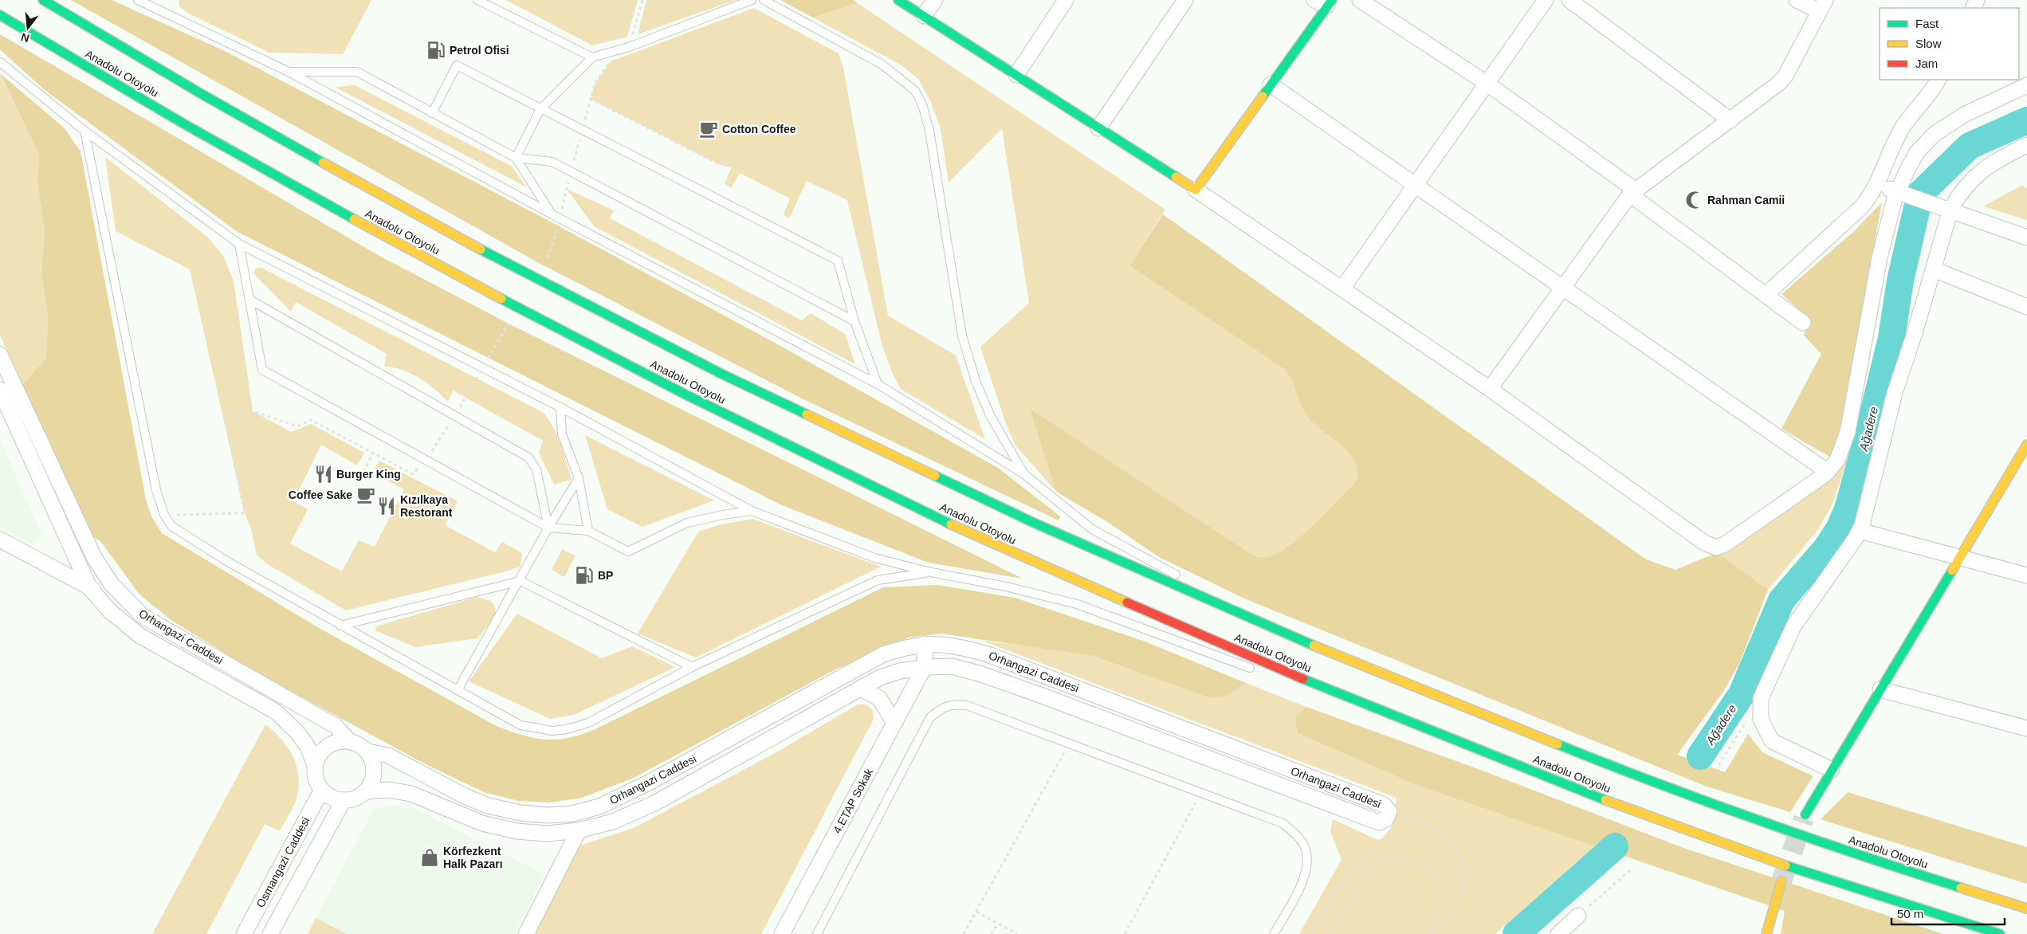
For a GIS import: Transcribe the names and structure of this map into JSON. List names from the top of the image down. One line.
{"streets":{"main road":["Anadolu Otoyolu"],"street":["Orhangazi Caddesi","4.ETAP Sokak","Osmangazi Caddesi"]},"crossings":[["Orhangazi Caddesi","4.ETAP Sokak"],["Orhangazi Caddesi","Osmangazi Caddesi"]],"water":["Ağadere"],"places":{"fuel station":["Petrol Ofisi","BP"],"cafe":["Cotton Coffee","Coffee Sake"],"mosque":["Rahman Camii"],"restaurant":["Burger King","Kızılkaya Restorant"],"shop":["Körfezkent Halk Pazarı"]},"legend":["Fast","Slow","Jam"],"scale_bar":"50 m","north":"bottom"}
